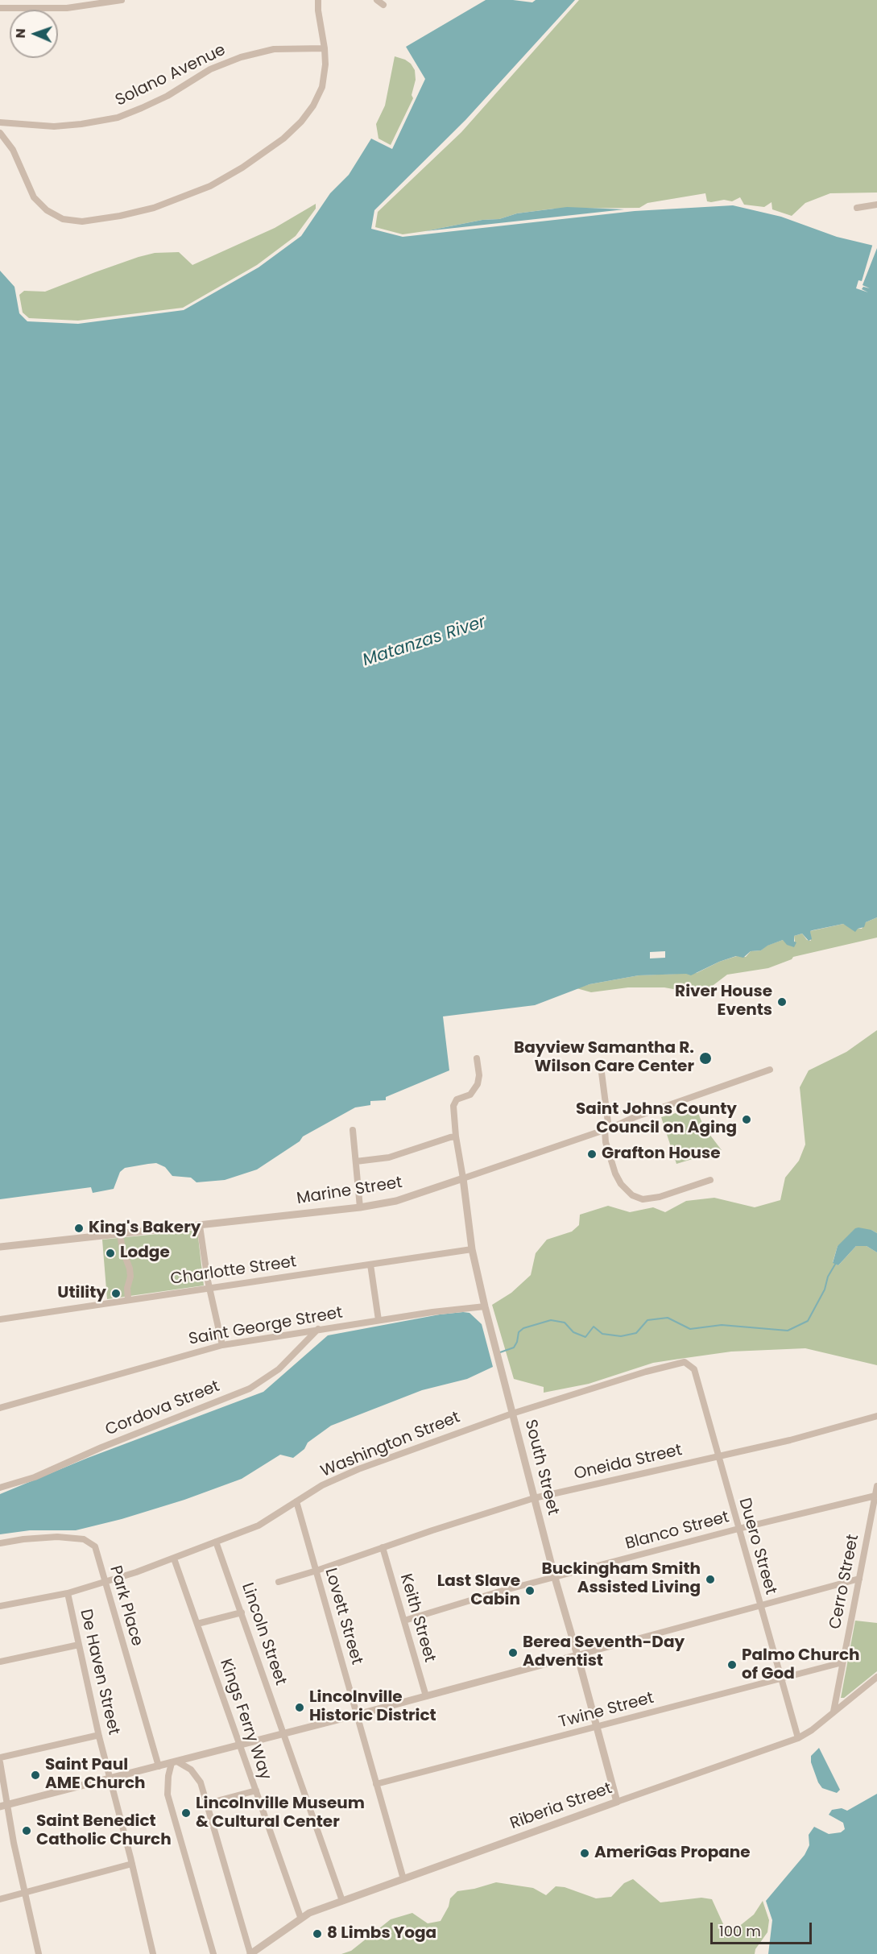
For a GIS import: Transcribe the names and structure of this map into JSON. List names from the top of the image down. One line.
{"streets":{"street":["Solano Avenue","Marine Street","Charlotte Street","Saint George Street","Cordova Street","Washington Street","Oneida Street","South Street","Blanco Street","Duero Street","Cerro Street","Park Place","Lovett Street","Keith Street","Lincoln Street","De Haven Street","Twine Street","Kings Ferry Way","Riberia Street"]},"crossings":[["Marine Street","South Street"],["Charlotte Street","South Street"],["Saint George Street","Cordova Street"],["Saint George Street","South Street"],["Washington Street","South Street"],["Washington Street","Duero Street"],["Washington Street","Park Place"],["Washington Street","Lovett Street"],["Washington Street","Lincoln Street"],["Washington Street","De Haven Street"],["Washington Street","Kings Ferry Way"],["Oneida Street","South Street"],["Oneida Street","Duero Street"],["Oneida Street","Lovett Street"],["Oneida Street","Keith Street"],["South Street","Blanco Street"],["South Street","Twine Street"],["South Street","Riberia Street"],["Blanco Street","Duero Street"],["Blanco Street","Cerro Street"],["Blanco Street","Keith Street"],["Duero Street","Twine Street"],["Duero Street","Riberia Street"],["Cerro Street","Twine Street"],["Cerro Street","Riberia Street"],["Lovett Street","Twine Street"],["Lovett Street","Riberia Street"],["Lincoln Street","Riberia Street"],["Kings Ferry Way","Riberia Street"]],"water":["Matanzas River"],"places":["River House Events","Bayview Samantha R. Wilson Care Center","Saint Johns County Council on Aging","Grafton House","King's Bakery","Lodge","Utility","Buckingham Smith Assisted Living","Last Slave Cabin","Berea Seventh-Day Adventist","Palmo Church of God","Lincolnville Historic District","Saint Paul AME Church","Lincolnville Museum & Cultural Center","Saint Benedict Catholic Church","AmeriGas Propane","8 Limbs Yoga"],"scale_bar":"100 m","north":"left"}
